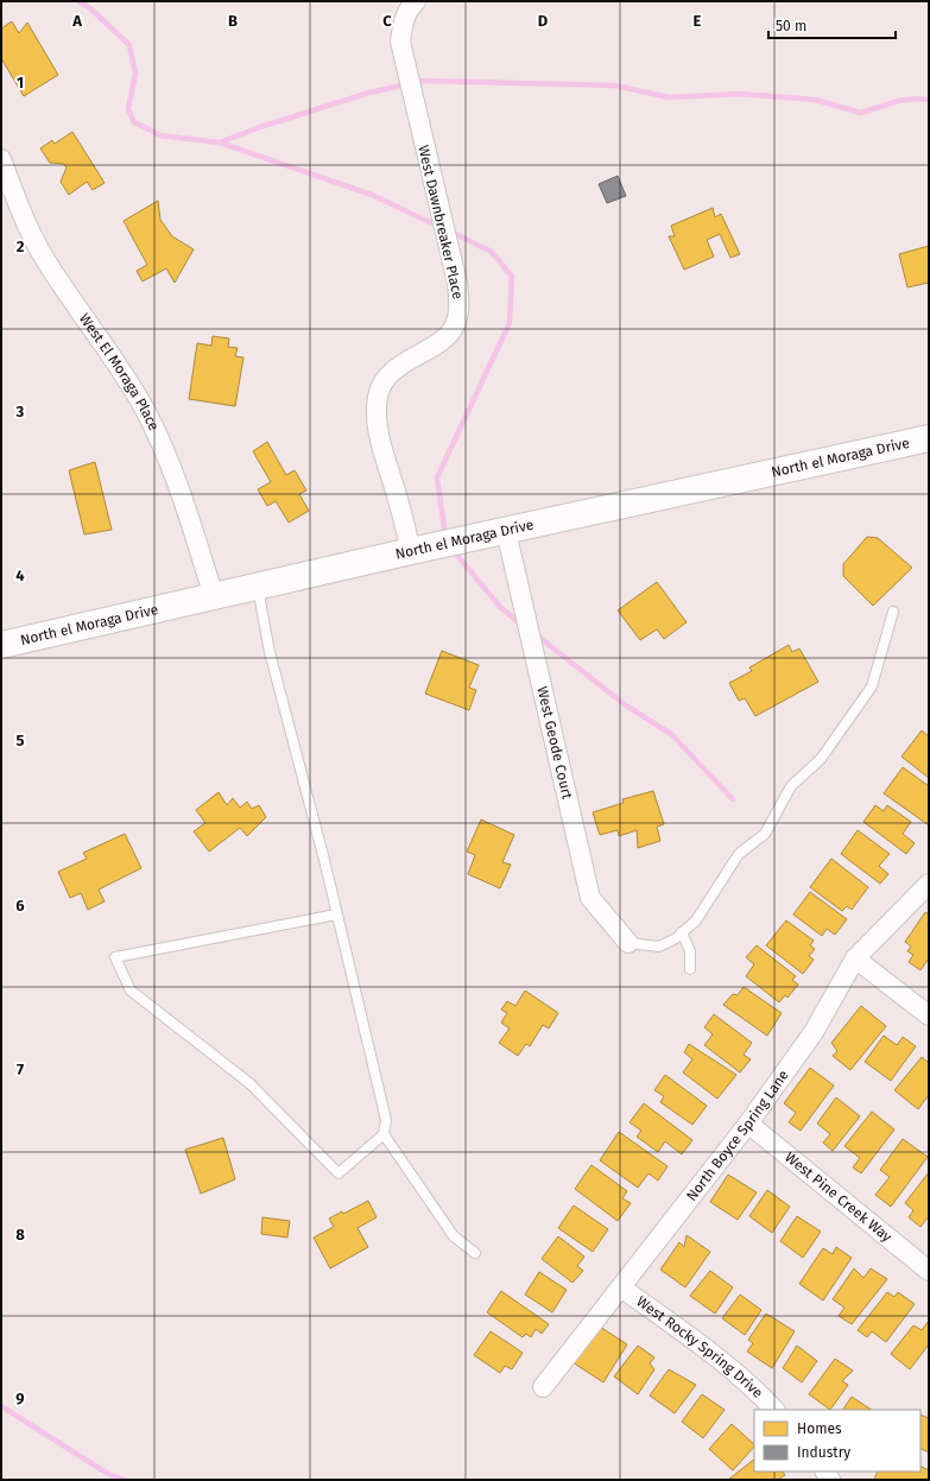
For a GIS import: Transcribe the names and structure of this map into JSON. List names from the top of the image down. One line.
{"streets":{"street":["West Dawnbreaker Place","West El Moraga Place","North el Moraga Drive","West Geode Court","North Boyce Spring Lane","West Pine Creek Way","West Rocky Spring Drive"]},"crossings":[["West Dawnbreaker Place","North el Moraga Drive"],["West El Moraga Place","North el Moraga Drive"],["North el Moraga Drive","West Geode Court"],["North Boyce Spring Lane","West Pine Creek Way"],["North Boyce Spring Lane","West Rocky Spring Drive"]],"legend":["Homes","Industry"],"scale_bar":"50 m","grid":{"columns":["A","B","C","D","E"],"rows":["1","2","3","4","5","6","7","8","9"]}}
